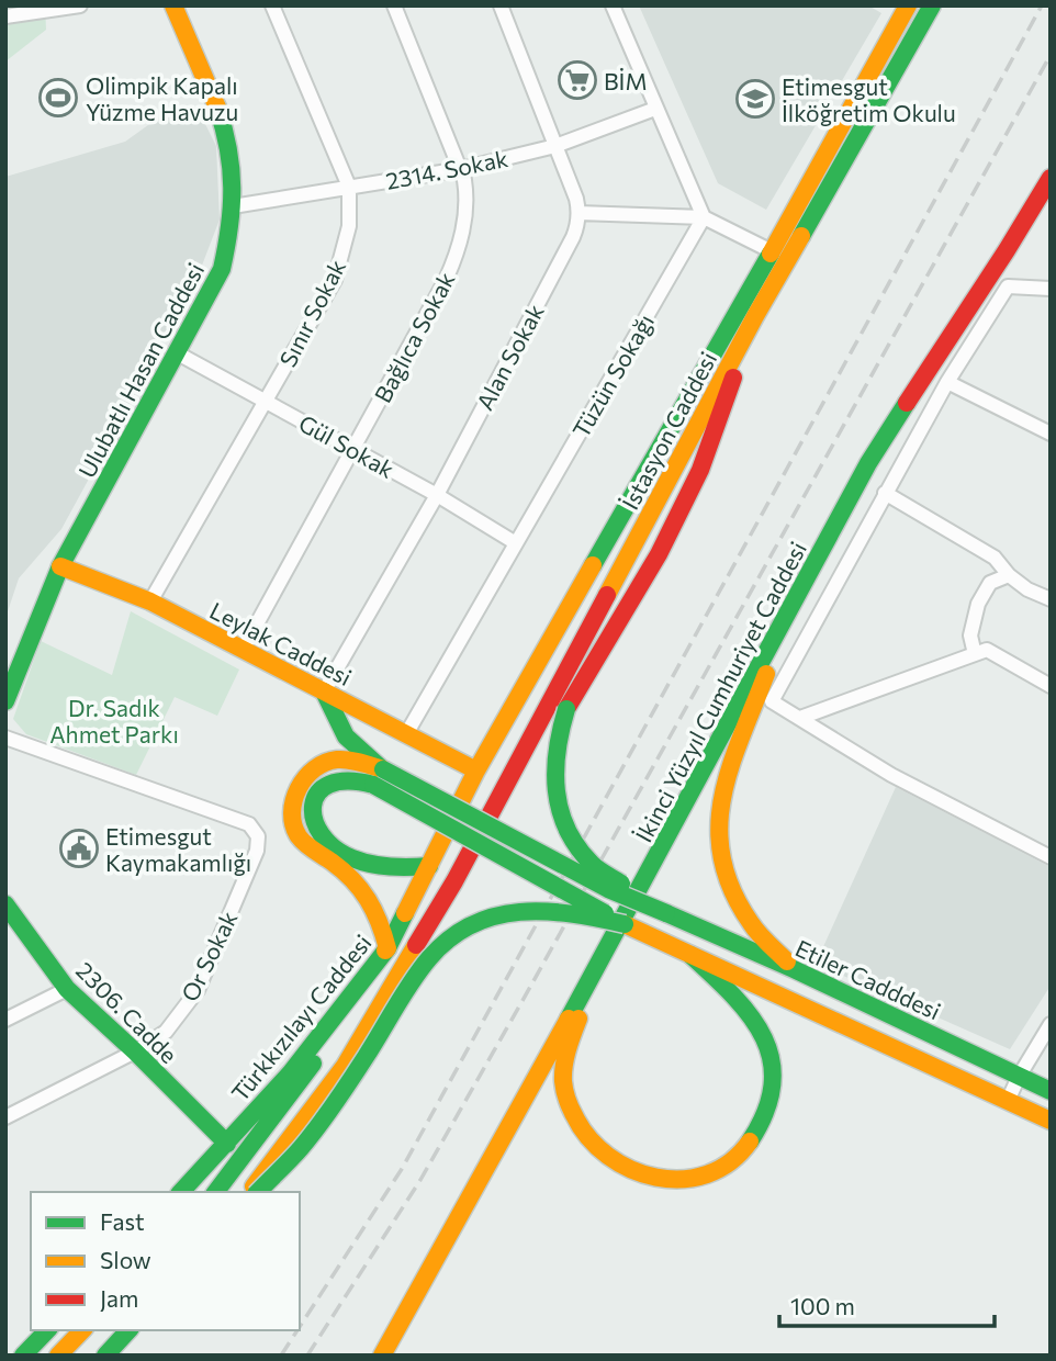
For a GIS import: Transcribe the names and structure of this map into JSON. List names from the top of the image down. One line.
{"streets":{"main road":["Ulubatlı Hasan Caddesi","İstasyon Caddesi","Leylak Caddesi","İkinci Yüzyıl Cumhuriyet Caddesi","Etiler Cadddesi","2306. Cadde","Türkkızılayı Caddesi"],"street":["2314. Sokak","Sınır Sokak","Bağlıca Sokak","Alan Sokak","Tüzün Sokağı","Gül Sokak","Or Sokak"]},"crossings":[["2314. Sokak","Sınır Sokak"],["2314. Sokak","Bağlıca Sokak"],["2314. Sokak","Ulubatlı Hasan Caddesi"],["Sınır Sokak","Gül Sokak"],["Sınır Sokak","Leylak Caddesi"],["Bağlıca Sokak","Gül Sokak"],["Bağlıca Sokak","Leylak Caddesi"],["Alan Sokak","Gül Sokak"],["Alan Sokak","Leylak Caddesi"],["Ulubatlı Hasan Caddesi","Gül Sokak"],["Ulubatlı Hasan Caddesi","Leylak Caddesi"],["Tüzün Sokağı","Gül Sokak"],["Tüzün Sokağı","Leylak Caddesi"],["İstasyon Caddesi","Leylak Caddesi"],["İstasyon Caddesi","Türkkızılayı Caddesi"],["Leylak Caddesi","Türkkızılayı Caddesi"],["Or Sokak","2306. Cadde"],["2306. Cadde","Türkkızılayı Caddesi"]],"parks":["Dr. Sadık Ahmet Parkı"],"places":{"supermarket":["BİM"],"sports":["Olimpik Kapalı Yüzme Havuzu"],"school or university":["Etimesgut İlköğretim Okulu"],"public building":["Etimesgut Kaymakamlığı"]},"legend":["Fast","Slow","Jam"],"scale_bar":"100 m"}
